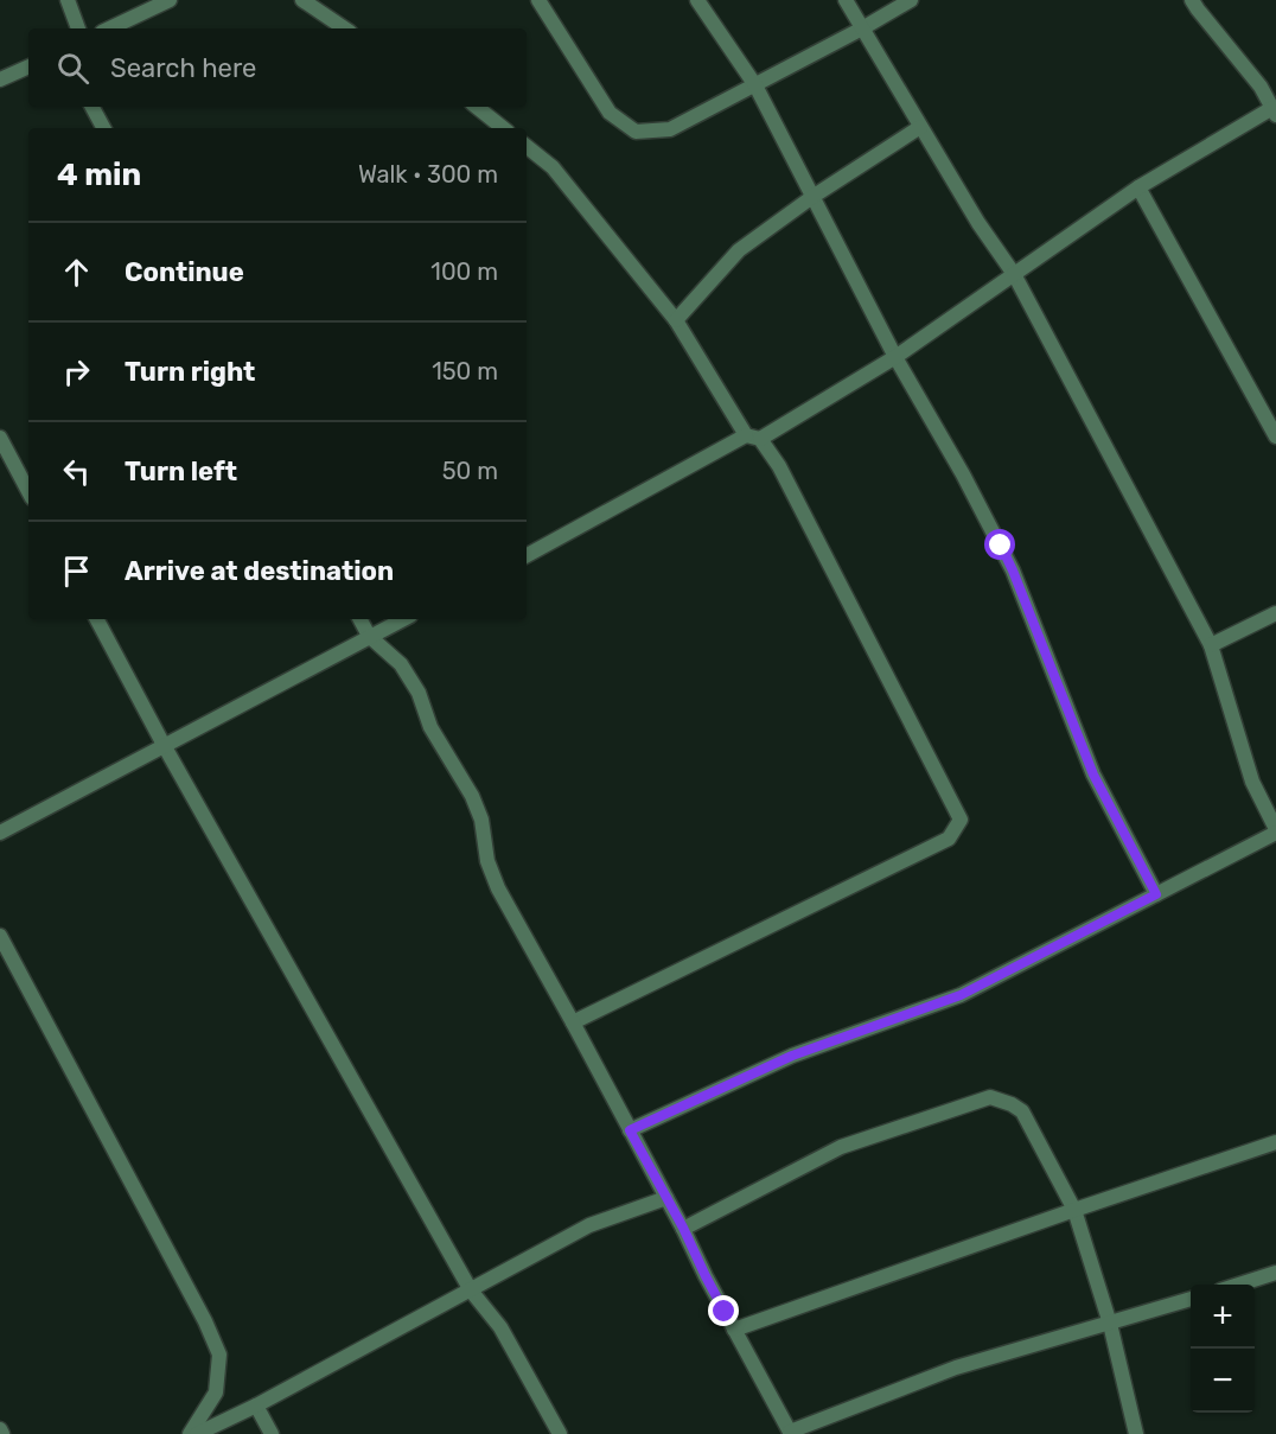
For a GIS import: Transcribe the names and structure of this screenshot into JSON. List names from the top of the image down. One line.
{"page":{"search":"Search here","heading":["4 min","Walk · 300 m"],"list":[["Continue","100 m"],["Turn right","150 m"],["Turn left","50 m"],"Arrive at destination"],"map_buttons":["+","−"]}}
